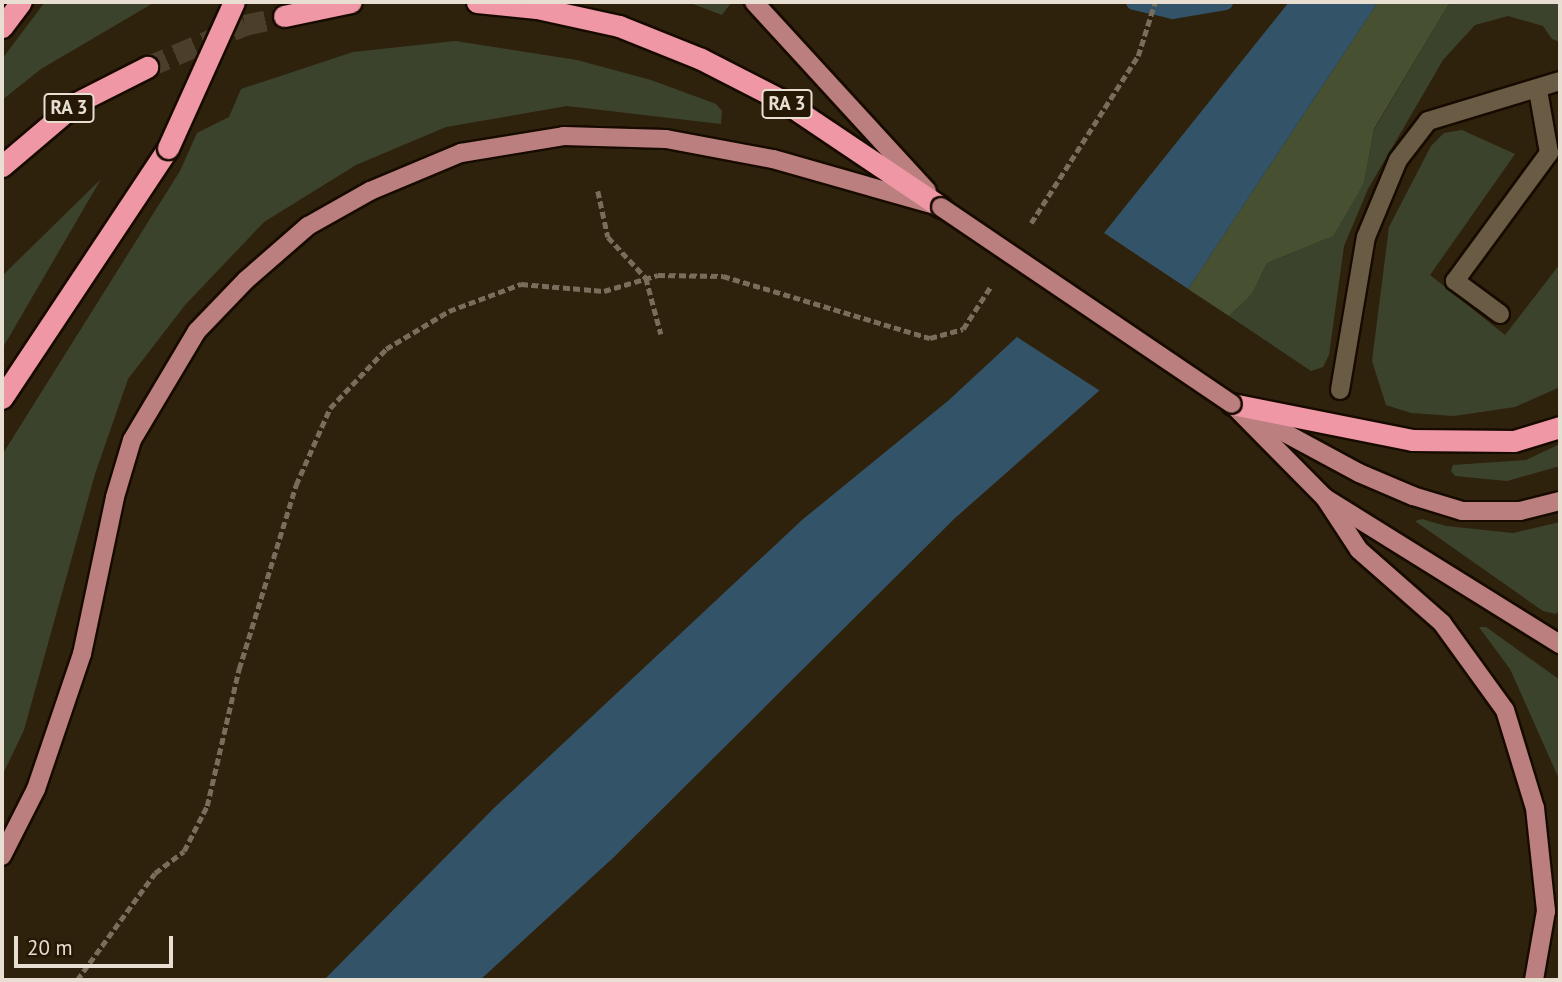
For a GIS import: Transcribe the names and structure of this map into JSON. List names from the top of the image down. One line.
{"streets":{"highway":["RA 3"]},"scale_bar":"20 m"}
